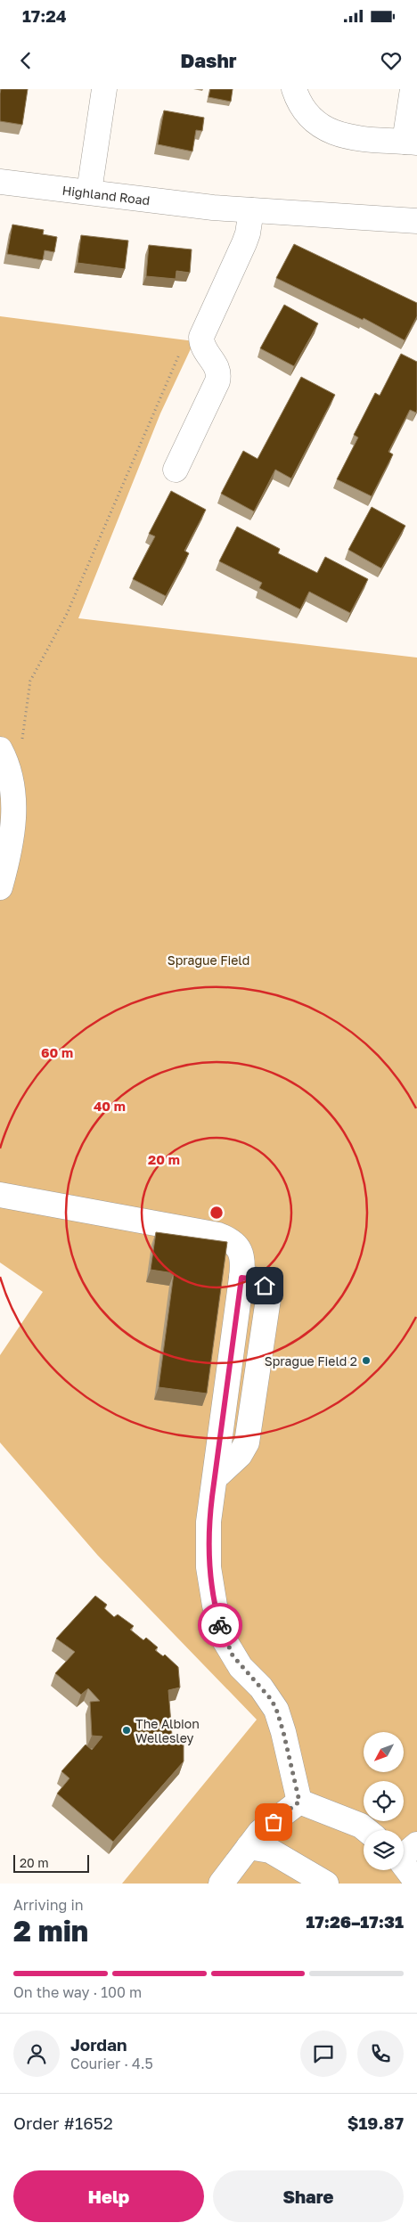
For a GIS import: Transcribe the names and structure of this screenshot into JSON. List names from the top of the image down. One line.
{"streets":{"street":["Highland Road"]},"parks":["Sprague Field"],"places":["Sprague Field 2","The Albion Wellesley"],"scale_bar":"20 m","north":"bottom left","page":{"status":"17:24","header":"Dashr","scale":"20 m","heading":["2 min","Arriving in","17:26–17:31"],"panel":["Jordan","Courier · 4.5","Order #1652","$19.87"],"bar":"On the way · 100 m","buttons":["Help","Share"]},"rings":["60 m","40 m","20 m"]}
